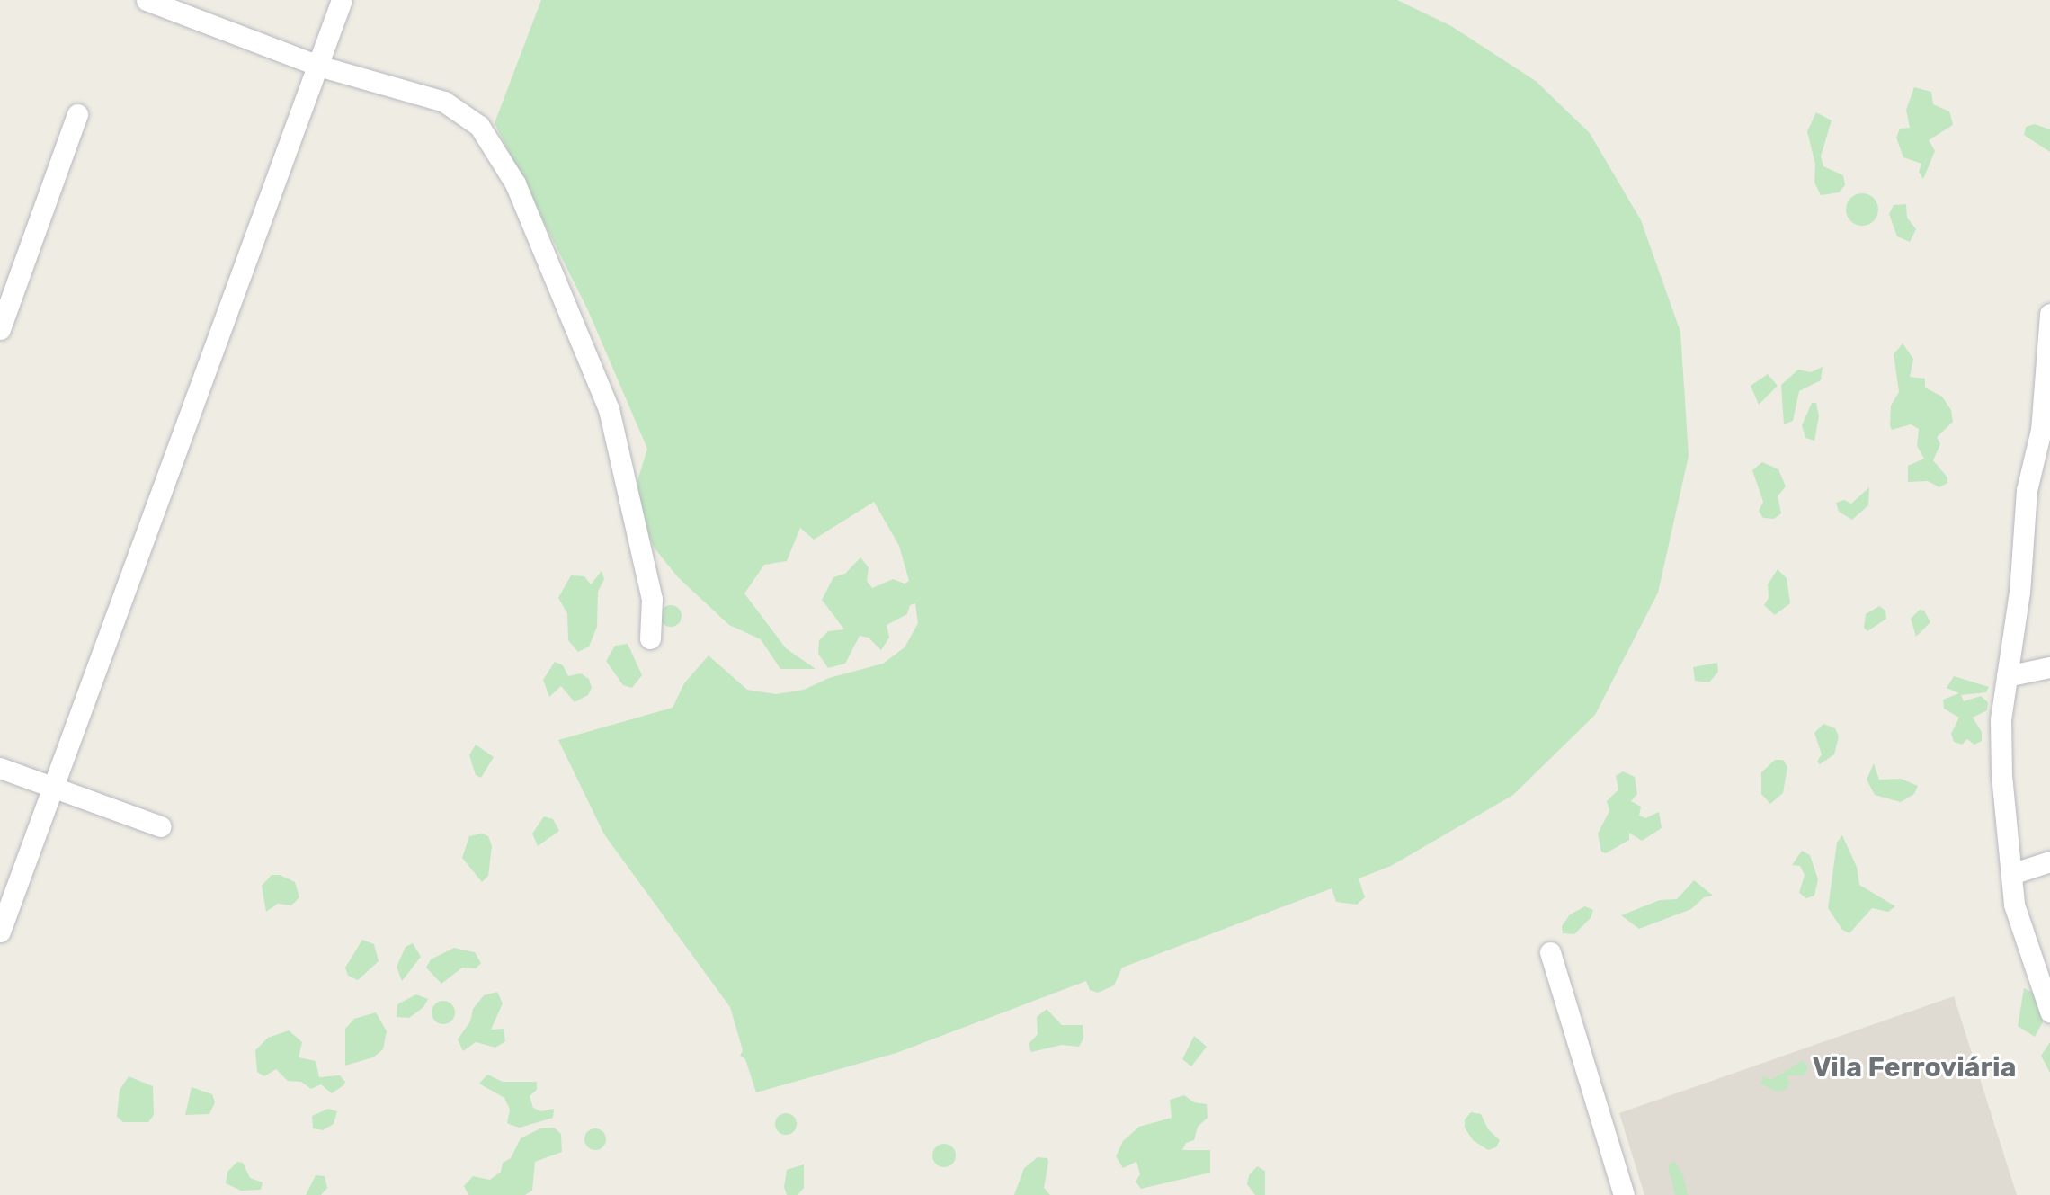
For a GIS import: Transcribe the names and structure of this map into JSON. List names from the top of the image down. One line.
{"districts":["Vila Ferroviária"]}
